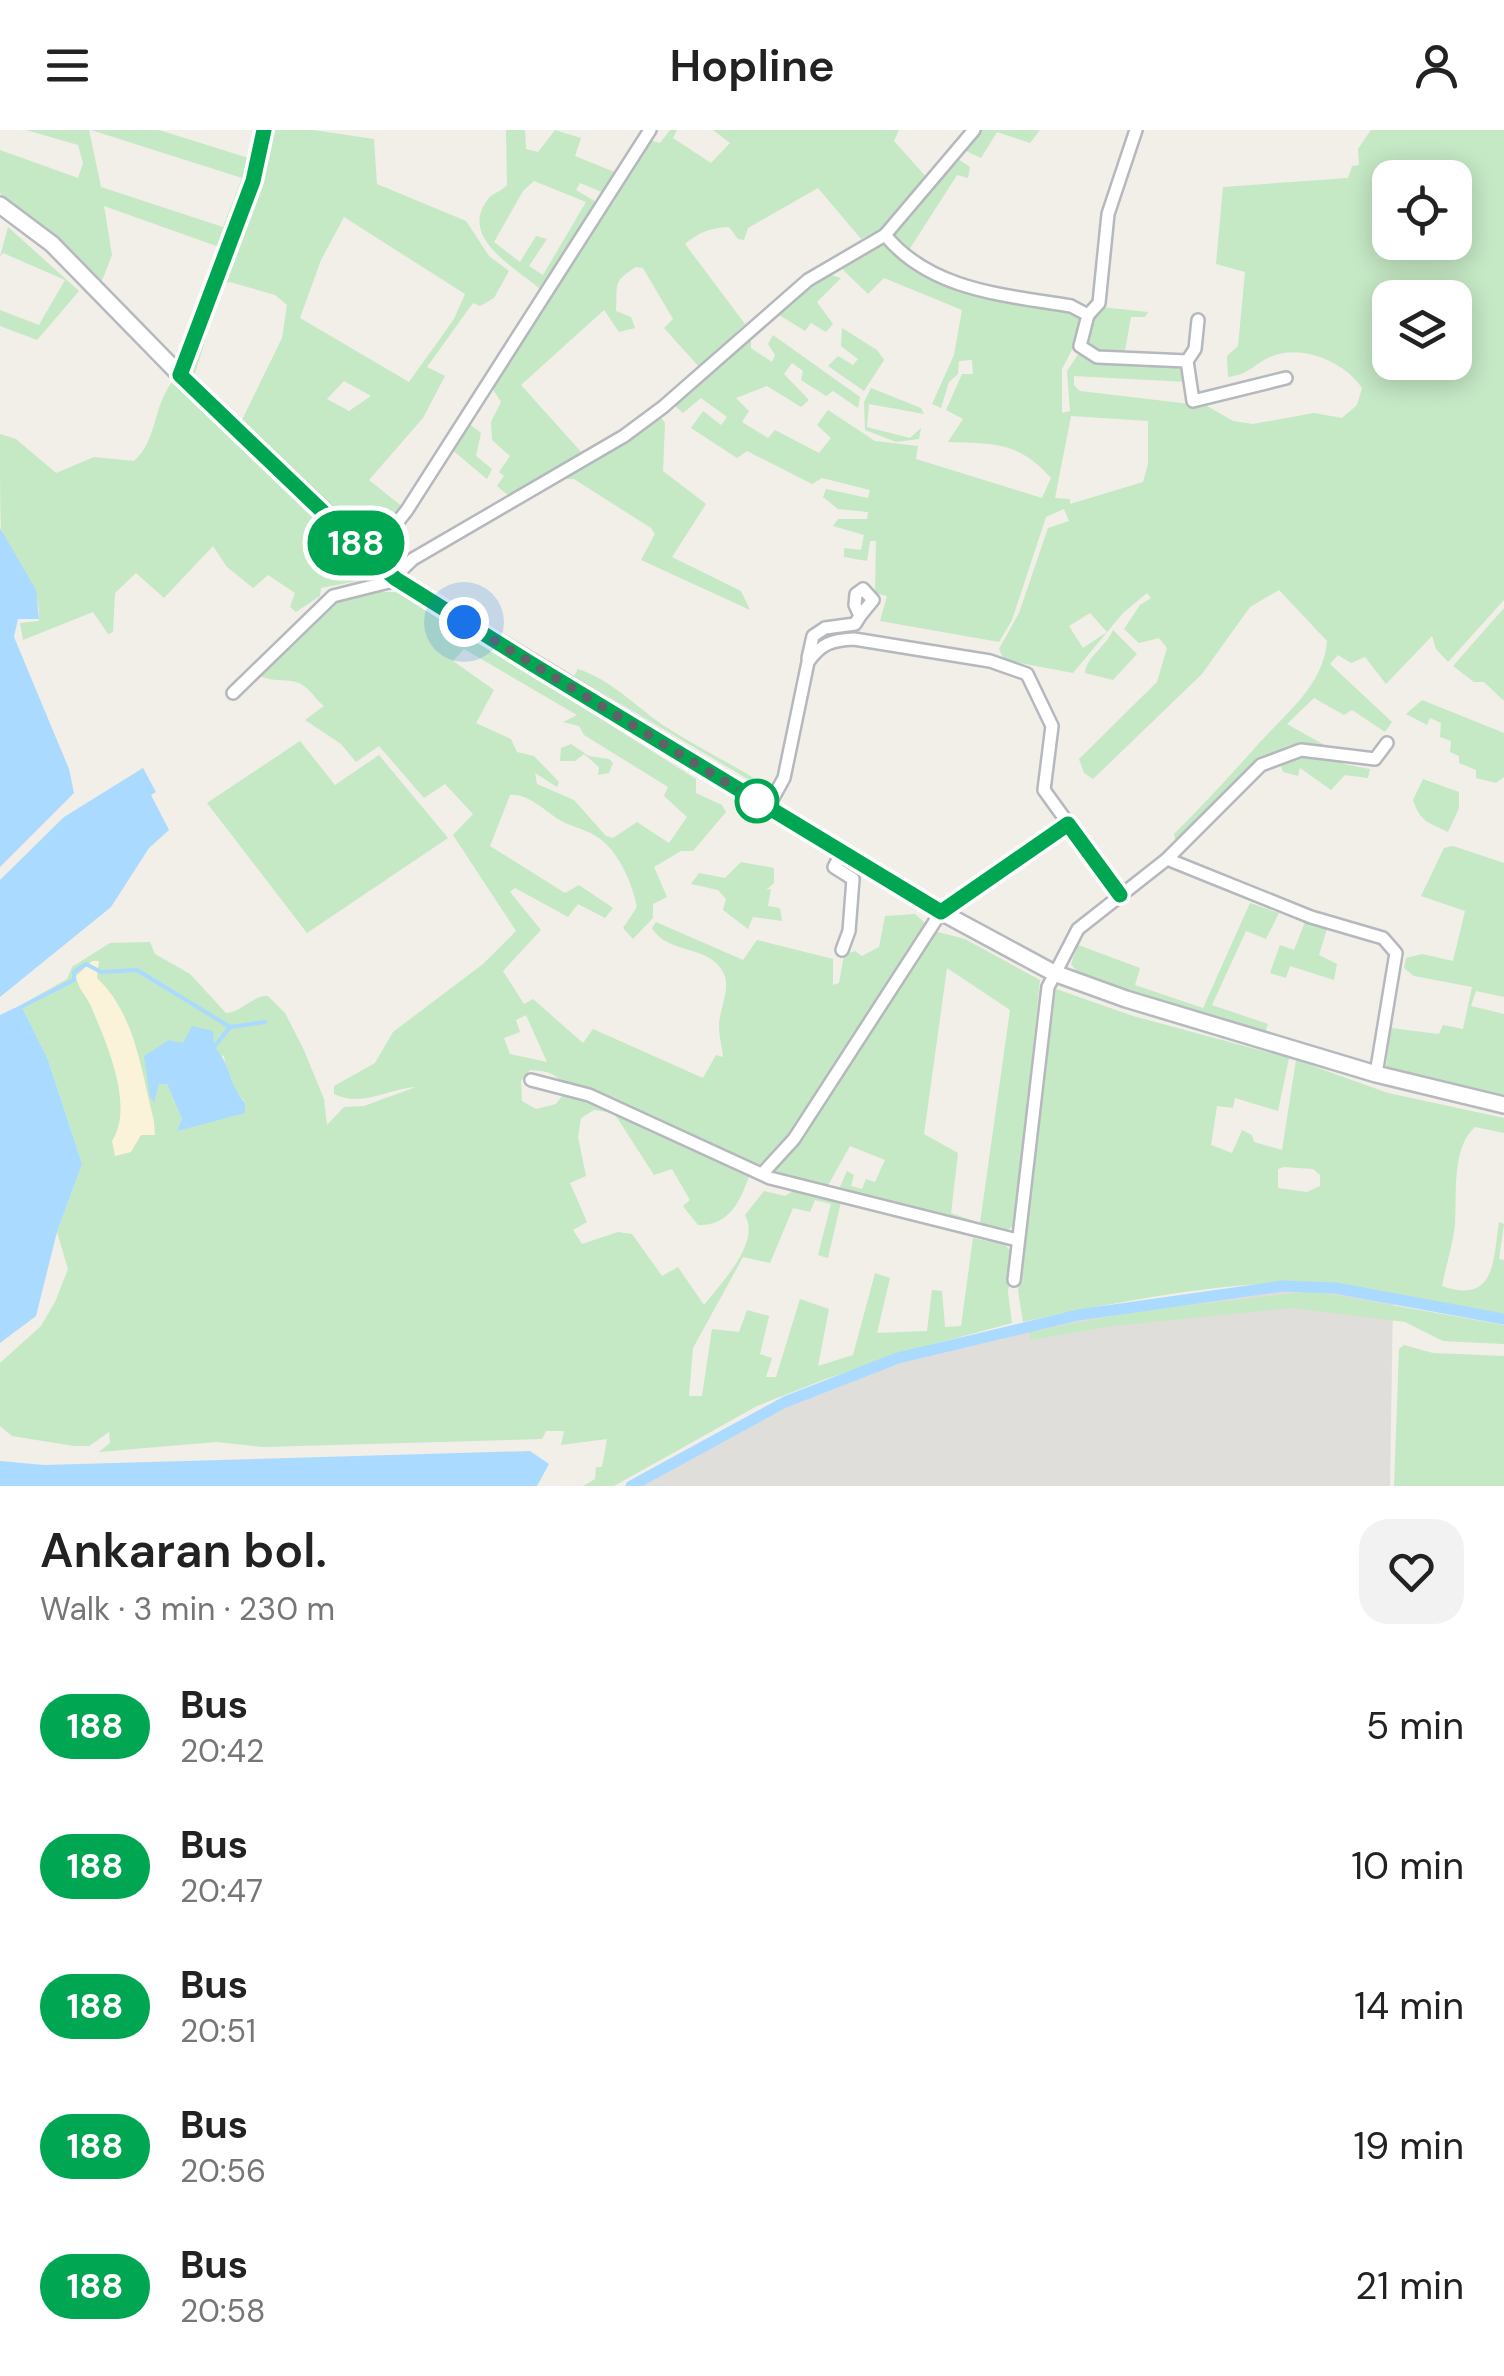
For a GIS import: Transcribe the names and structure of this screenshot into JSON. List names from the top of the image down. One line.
{"lines":["bus line 188"],"page":{"header":"Hopline","on_map":"188","heading":["Ankaran bol.","Walk · 3 min · 230 m"],"list":[{"mark":"188","name":"Bus","note":"20:42","value":"5 min"},{"mark":"188","name":"Bus","note":"20:47","value":"10 min"},{"mark":"188","name":"Bus","note":"20:51","value":"14 min"},{"mark":"188","name":"Bus","note":"20:56","value":"19 min"},{"mark":"188","name":"Bus","note":"20:58","value":"21 min"}]}}
